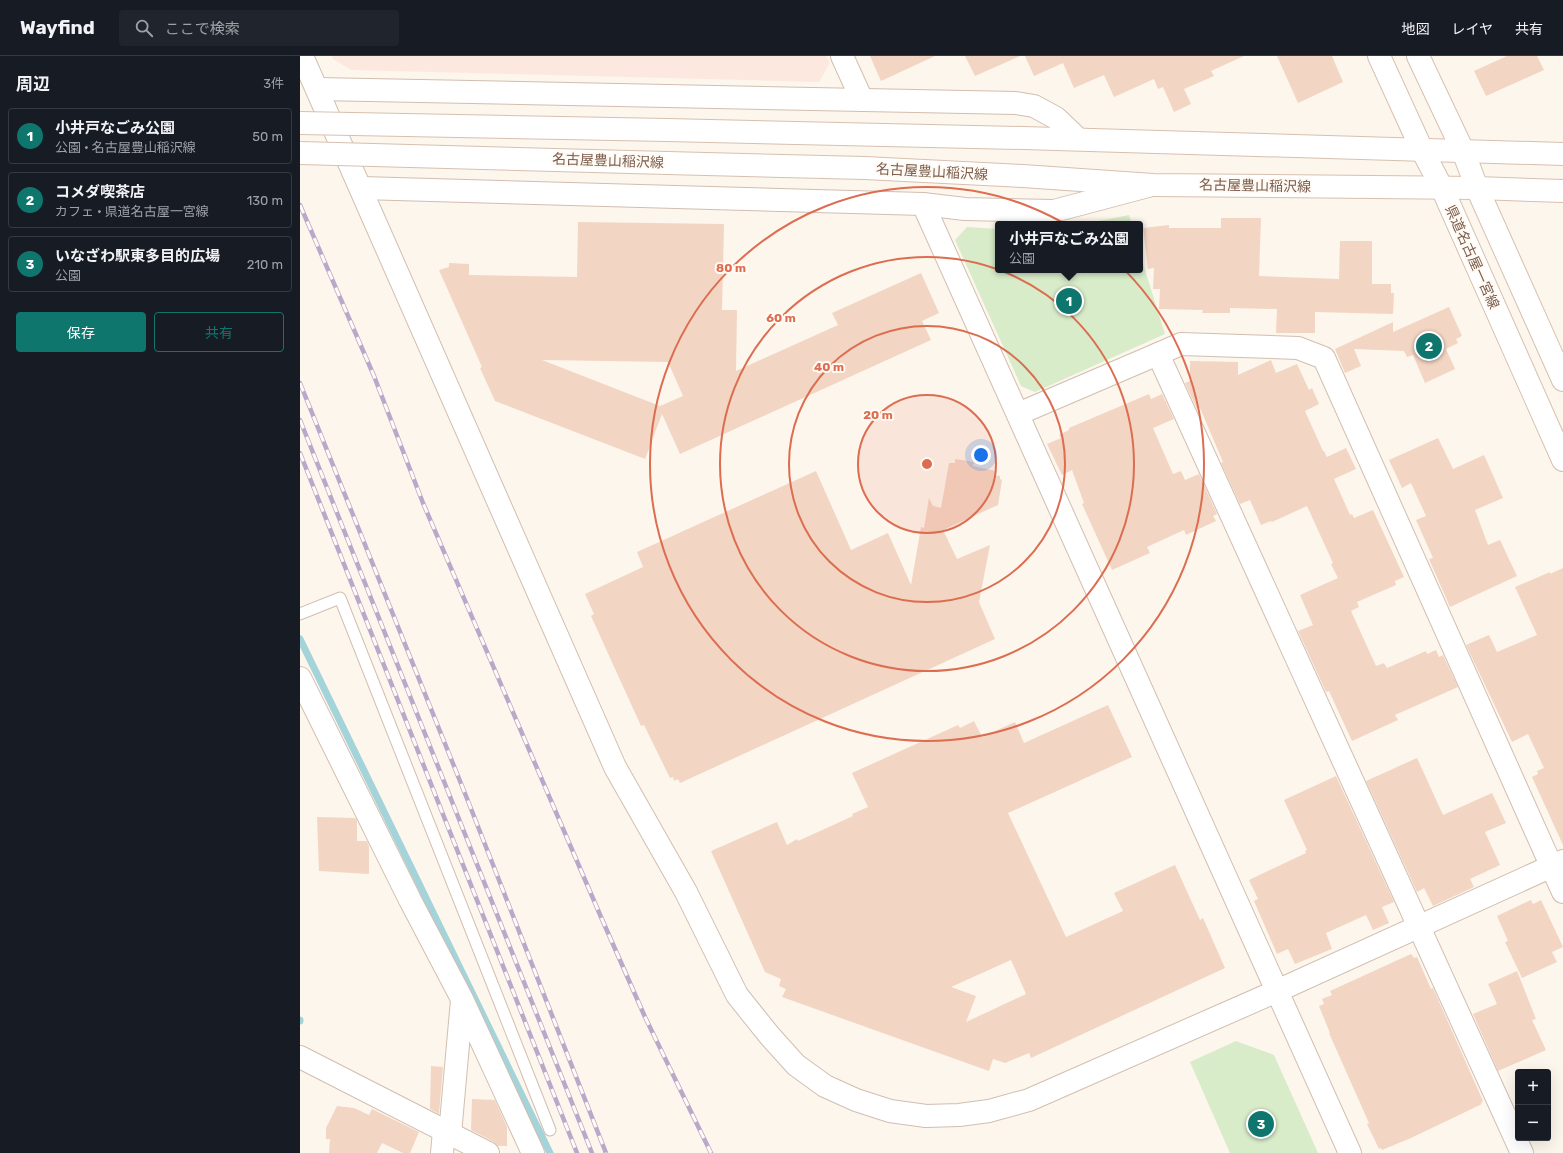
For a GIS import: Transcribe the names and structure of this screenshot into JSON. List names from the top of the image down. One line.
{"streets":{"street":["名古屋豊山稲沢線","県道名古屋一宮線"]},"crossings":[["名古屋豊山稲沢線","県道名古屋一宮線"]],"page":{"header":"Wayfind","search":"ここで検索","nav":["地図","レイヤ","共有"],"heading":["周辺","3件"],"list":[{"mark":"1","name":"小井戸なごみ公園","note":"公園 · 名古屋豊山稲沢線","value":"50 m"},{"mark":"2","name":"コメダ喫茶店","note":"カフェ · 県道名古屋一宮線","value":"130 m"},{"mark":"3","name":"いなざわ駅東多目的広場","note":"公園","value":"210 m"}],"popup":["小井戸なごみ公園","公園"],"pins":["1","2","3"],"buttons":["保存","共有"],"map_buttons":["+","−"]},"rings":["80 m","60 m","40 m","20 m"]}
